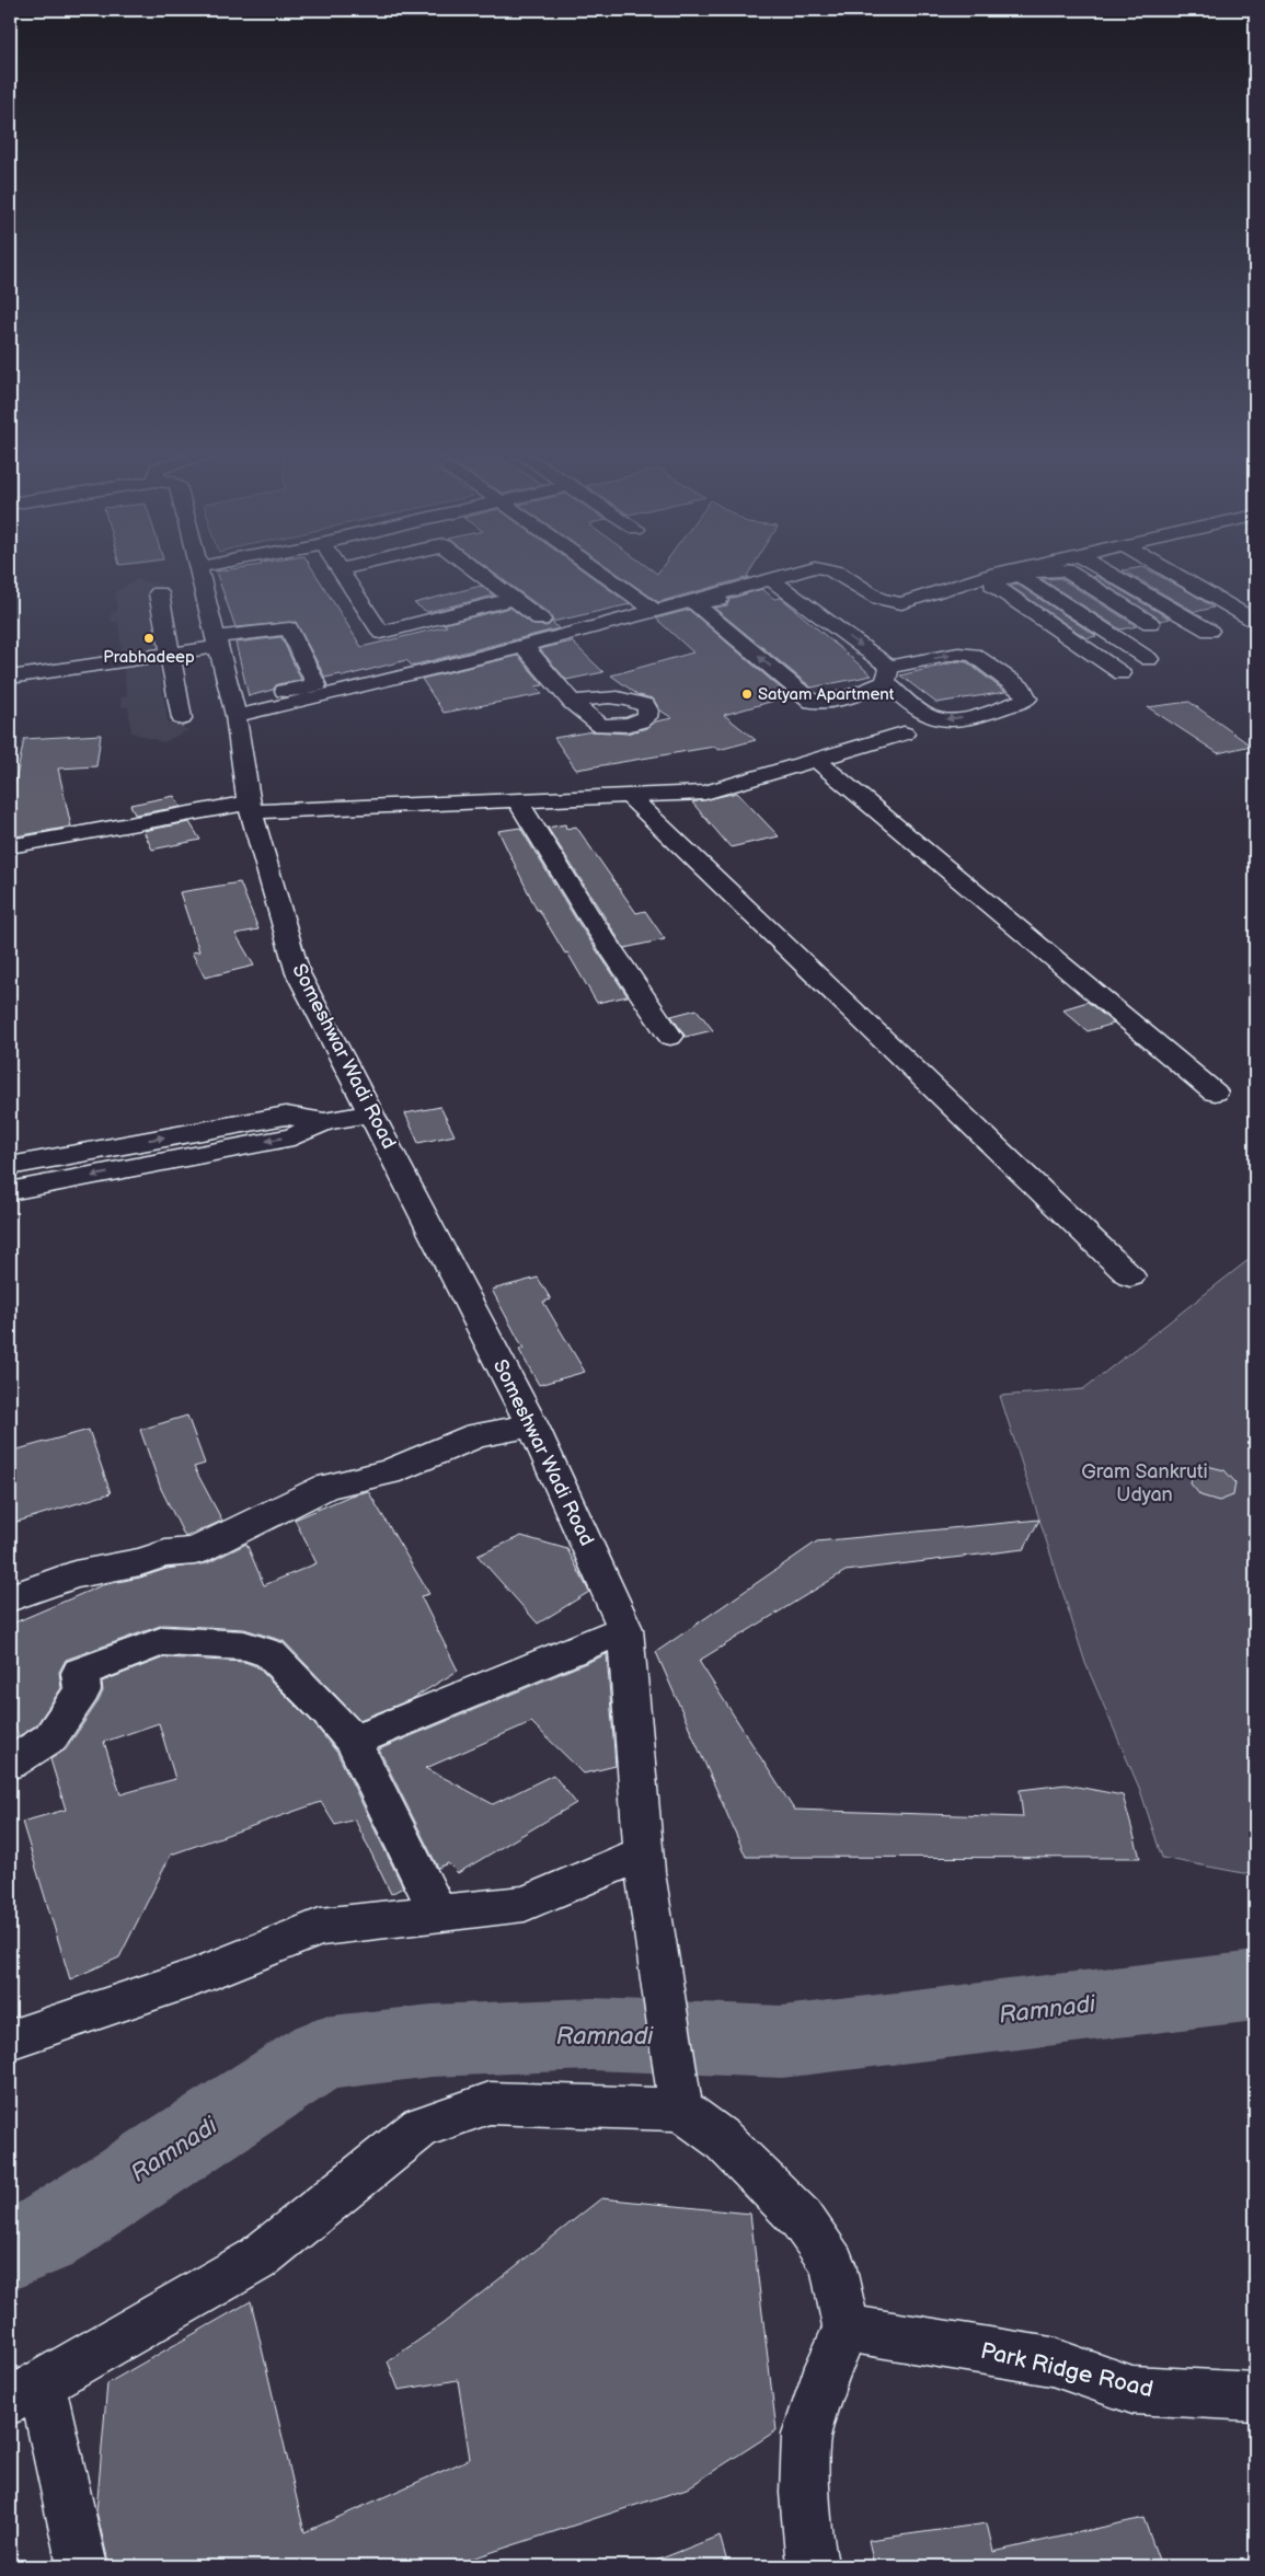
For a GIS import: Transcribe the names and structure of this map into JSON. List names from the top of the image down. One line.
{"streets":{"street":["Someshwar Wadi Road","Park Ridge Road"]},"water":["Ramnadi"],"parks":["Gram Sankruti Udyan"],"places":["Prabhadeep","Satyam Apartment"]}
